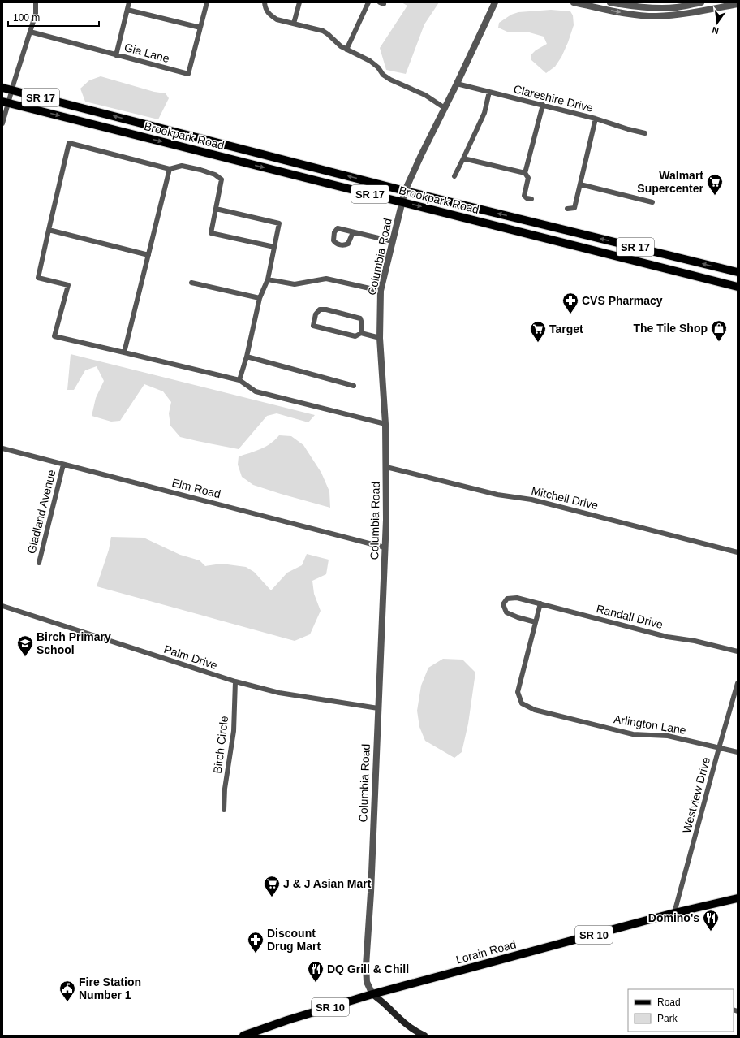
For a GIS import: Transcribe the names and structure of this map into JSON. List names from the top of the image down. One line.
{"streets":{"main road":["SR 17","Brookpark Road","Columbia Road","SR 10","Lorain Road"],"street":["Gia Lane","Clareshire Drive","Elm Road","Mitchell Drive","Gladland Avenue","Randall Drive","Palm Drive","Arlington Lane","Birch Circle","Westview Drive"]},"crossings":[["Clareshire Drive","Columbia Road"],["Brookpark Road","Columbia Road"],["Columbia Road","Elm Road"],["Columbia Road","Mitchell Drive"],["Columbia Road","Palm Drive"],["Columbia Road","Lorain Road"],["Elm Road","Gladland Avenue"],["Randall Drive","Arlington Lane"],["Palm Drive","Birch Circle"],["Arlington Lane","Westview Drive"],["Westview Drive","Lorain Road"]],"places":{"supermarket":["Walmart Supercenter","Target","J & J Asian Mart"],"pharmacy":["CVS Pharmacy","Discount Drug Mart"],"shop":["The Tile Shop"],"school or university":["Birch Primary School"],"restaurant":["Domino's","DQ Grill & Chill"],"public building":["Fire Station Number 1"]},"legend":["Road","Park"],"scale_bar":"100 m","north":"bottom"}
